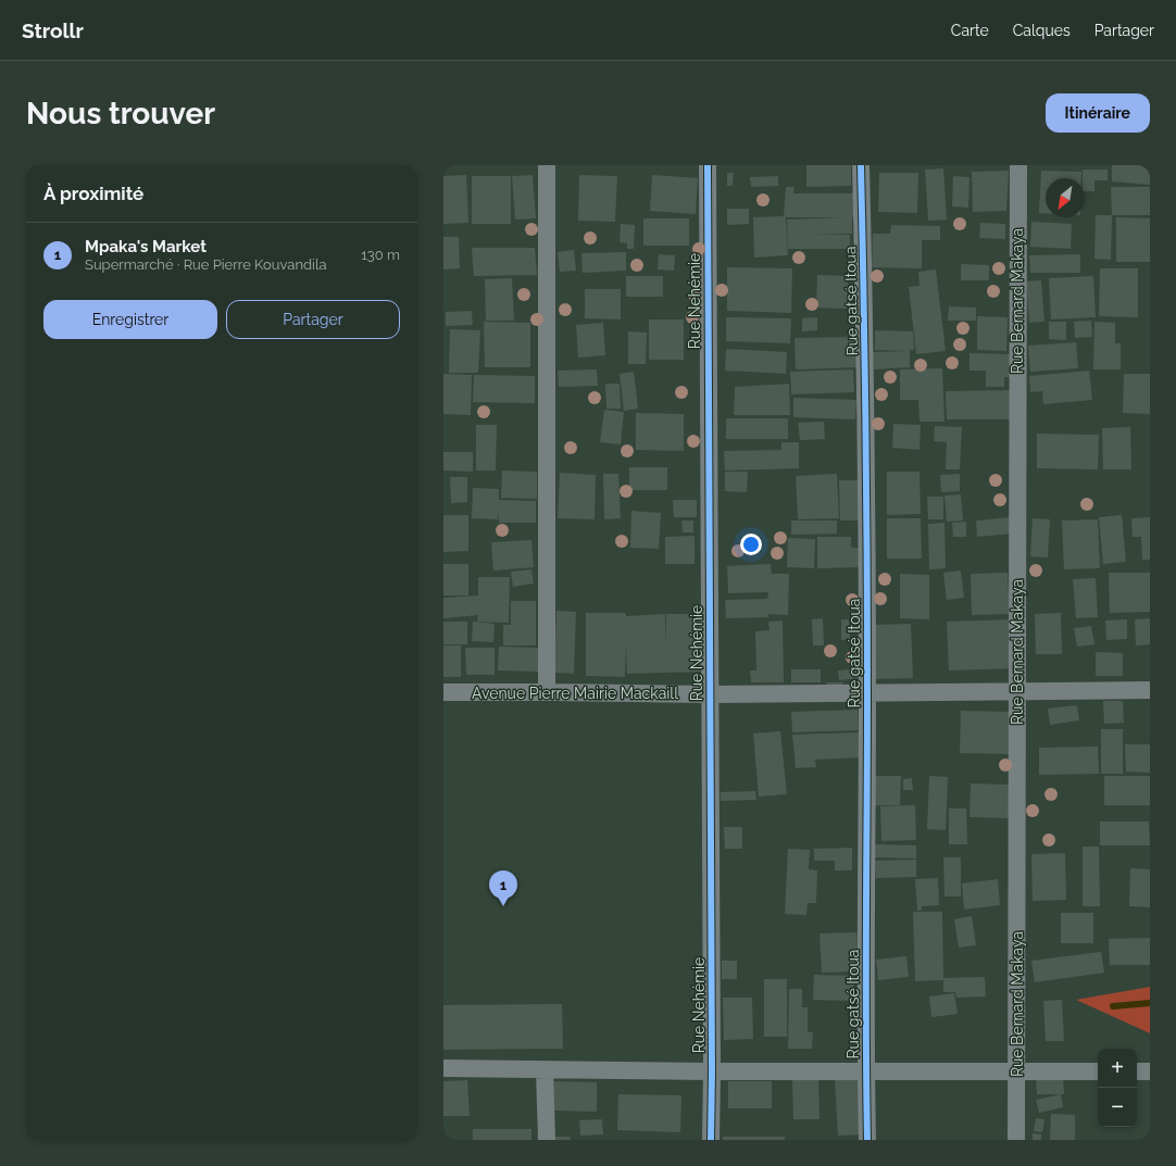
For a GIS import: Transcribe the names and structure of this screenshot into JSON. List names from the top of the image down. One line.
{"streets":{"street":["Rue Nehémie","Rue gatsé Itoua","Rue Bernard Makaya","Avenue Pierre Mairie Mackaill"]},"crossings":[["Rue Nehémie","Avenue Pierre Mairie Mackaill"],["Rue gatsé Itoua","Avenue Pierre Mairie Mackaill"],["Rue Bernard Makaya","Avenue Pierre Mairie Mackaill"]],"north":"bottom left","page":{"header":"Strollr","nav":["Carte","Calques","Partager"],"buttons":["Itinéraire",["Enregistrer","Partager"]],"title":"Nous trouver","heading":"À proximité","list":[{"mark":"1","name":"Mpaka's Market","note":"Supermarché · Rue Pierre Kouvandila","value":"130 m"}],"pins":"1","map_buttons":["+","−"]}}
